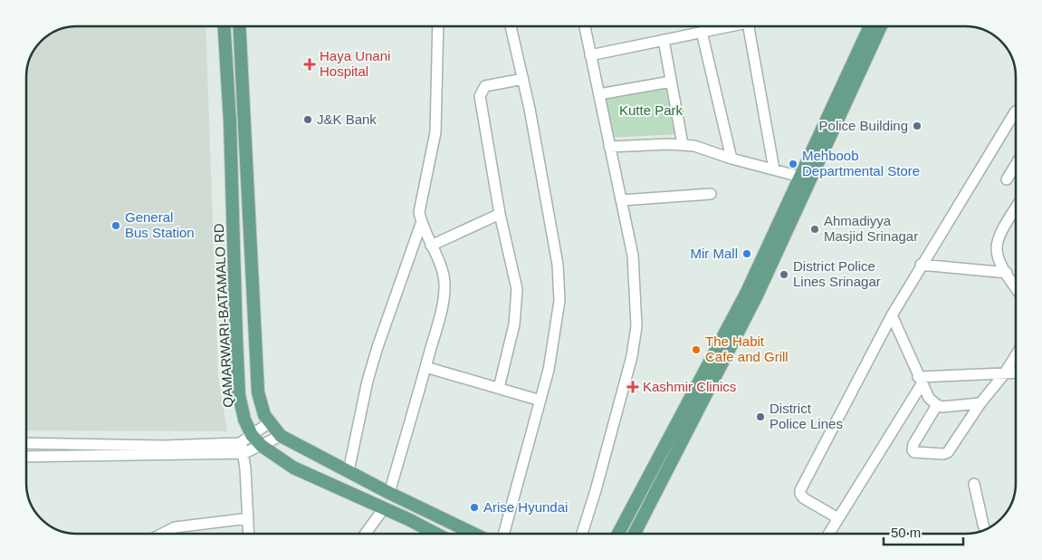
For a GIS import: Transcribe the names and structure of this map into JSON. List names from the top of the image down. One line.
{"streets":{"main road":["QAMARWARI-BATAMALO RD"]},"parks":["Kutte Park"],"places":{"health":["Haya Unani Hospital","Kashmir Clinics"],"other":["J&K Bank","Police Building","Mehboob Departmental Store","General Bus Station","Ahmadiyya Masjid Srinagar","Mir Mall","District Police Lines Srinagar","The Habit Cafe and Grill","District Police Lines","Arise Hyundai"]},"scale_bar":"50 m"}
